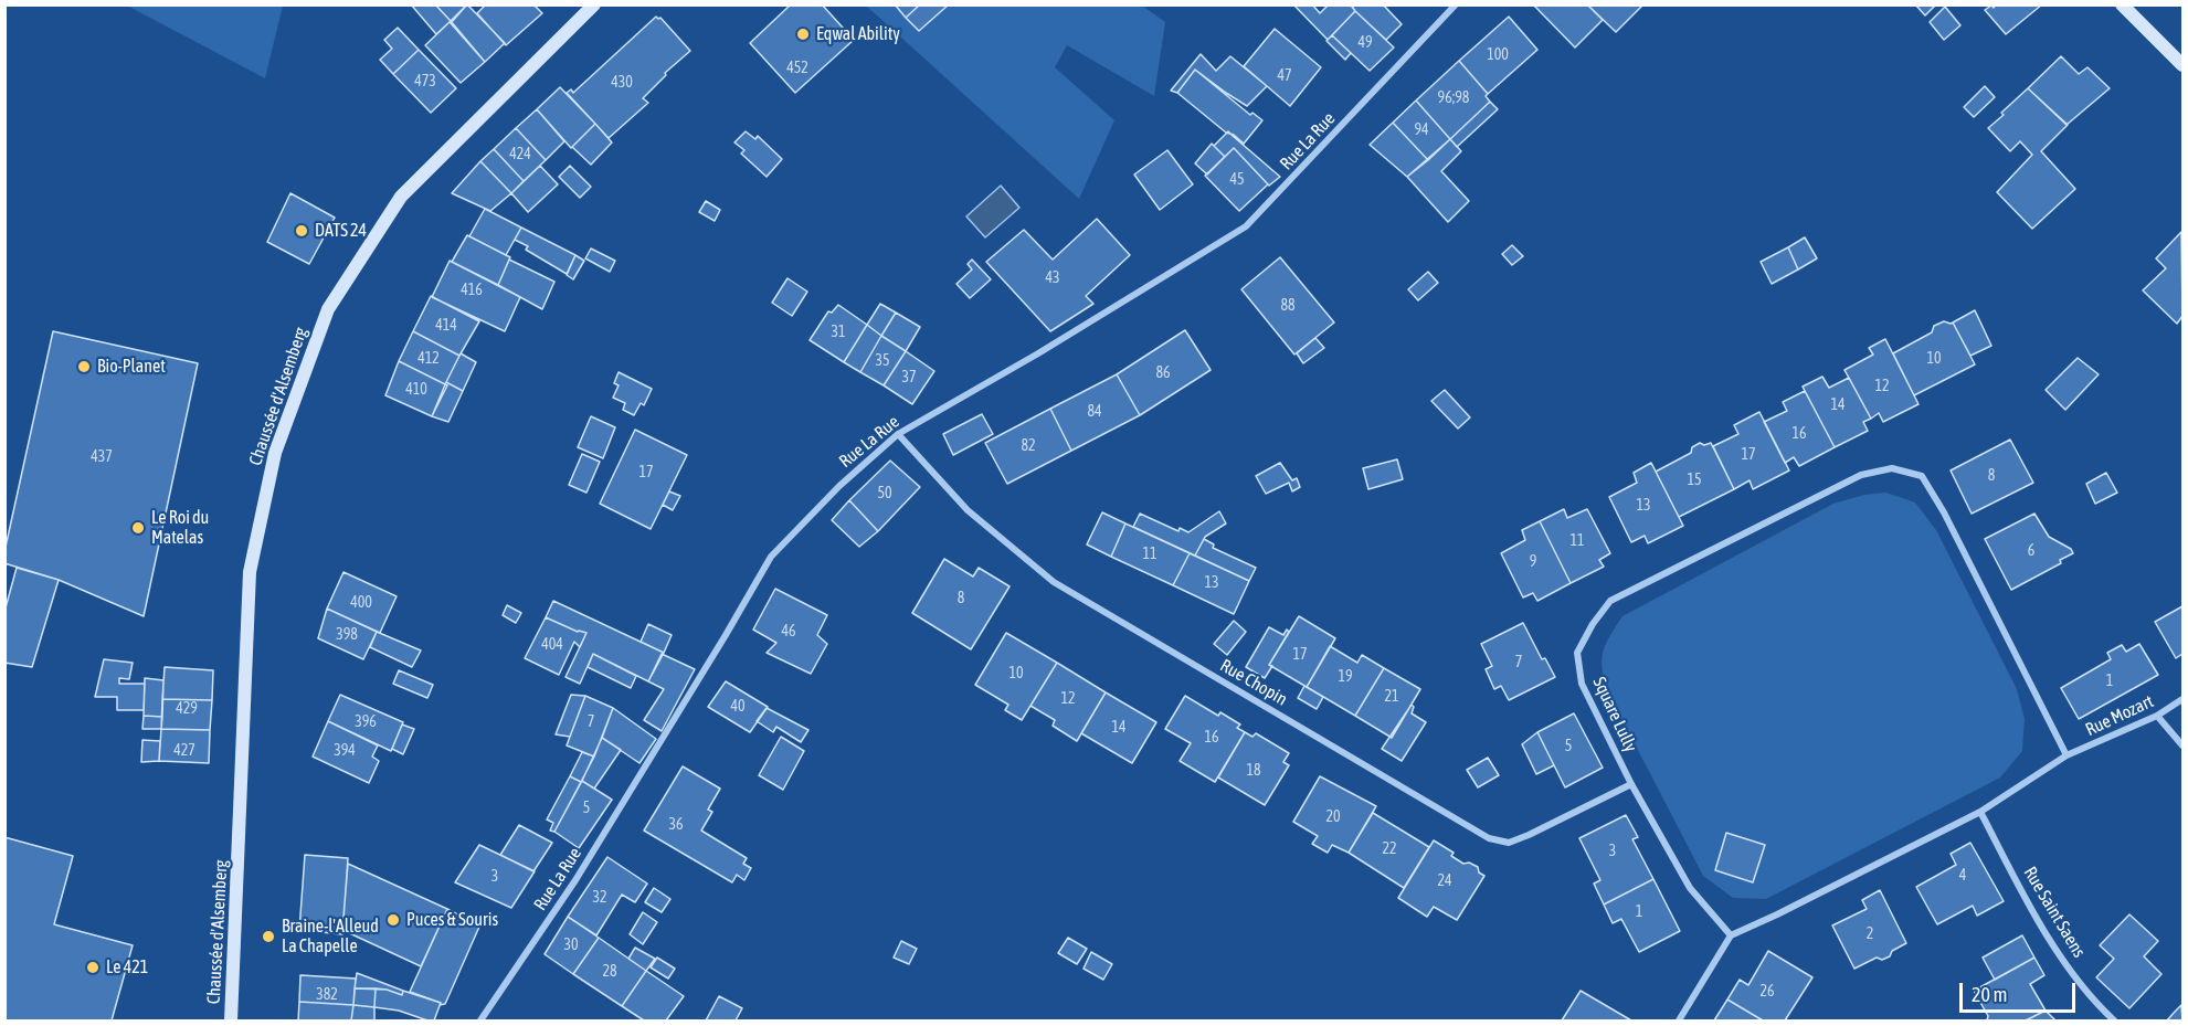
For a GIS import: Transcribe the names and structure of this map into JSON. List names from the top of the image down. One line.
{"streets":{"main road":["Chaussée d'Alsemberg"],"street":["Rue La Rue","Rue Chopin","Square Lully","Rue Mozart","Rue Saint Saens"]},"crossings":[["Rue La Rue","Rue Chopin"],["Rue Chopin","Square Lully"],["Square Lully","Rue Mozart"]],"places":["Eqwal Ability","DATS 24","Bio-Planet","Le Roi du Matelas","Puces & Souris","Braine-l'Alleud La Chapelle","Le 421"],"house_numbers":["49","100","452","47","473","430","96;98","94","424","45","43","416","88","414","31","412","10","35","86","37","12","410","14","84","16","82","17","437","17","8","15","50","13","11","6","11","9","13","8","400","46","398","404","17","7","10","19","1","21","12","40","429","396","7","14","16","5","427","394","18","5","20","36","22","3","4","3","24","32","1","2","30","28","26","382"],"scale_bar":"20 m"}
